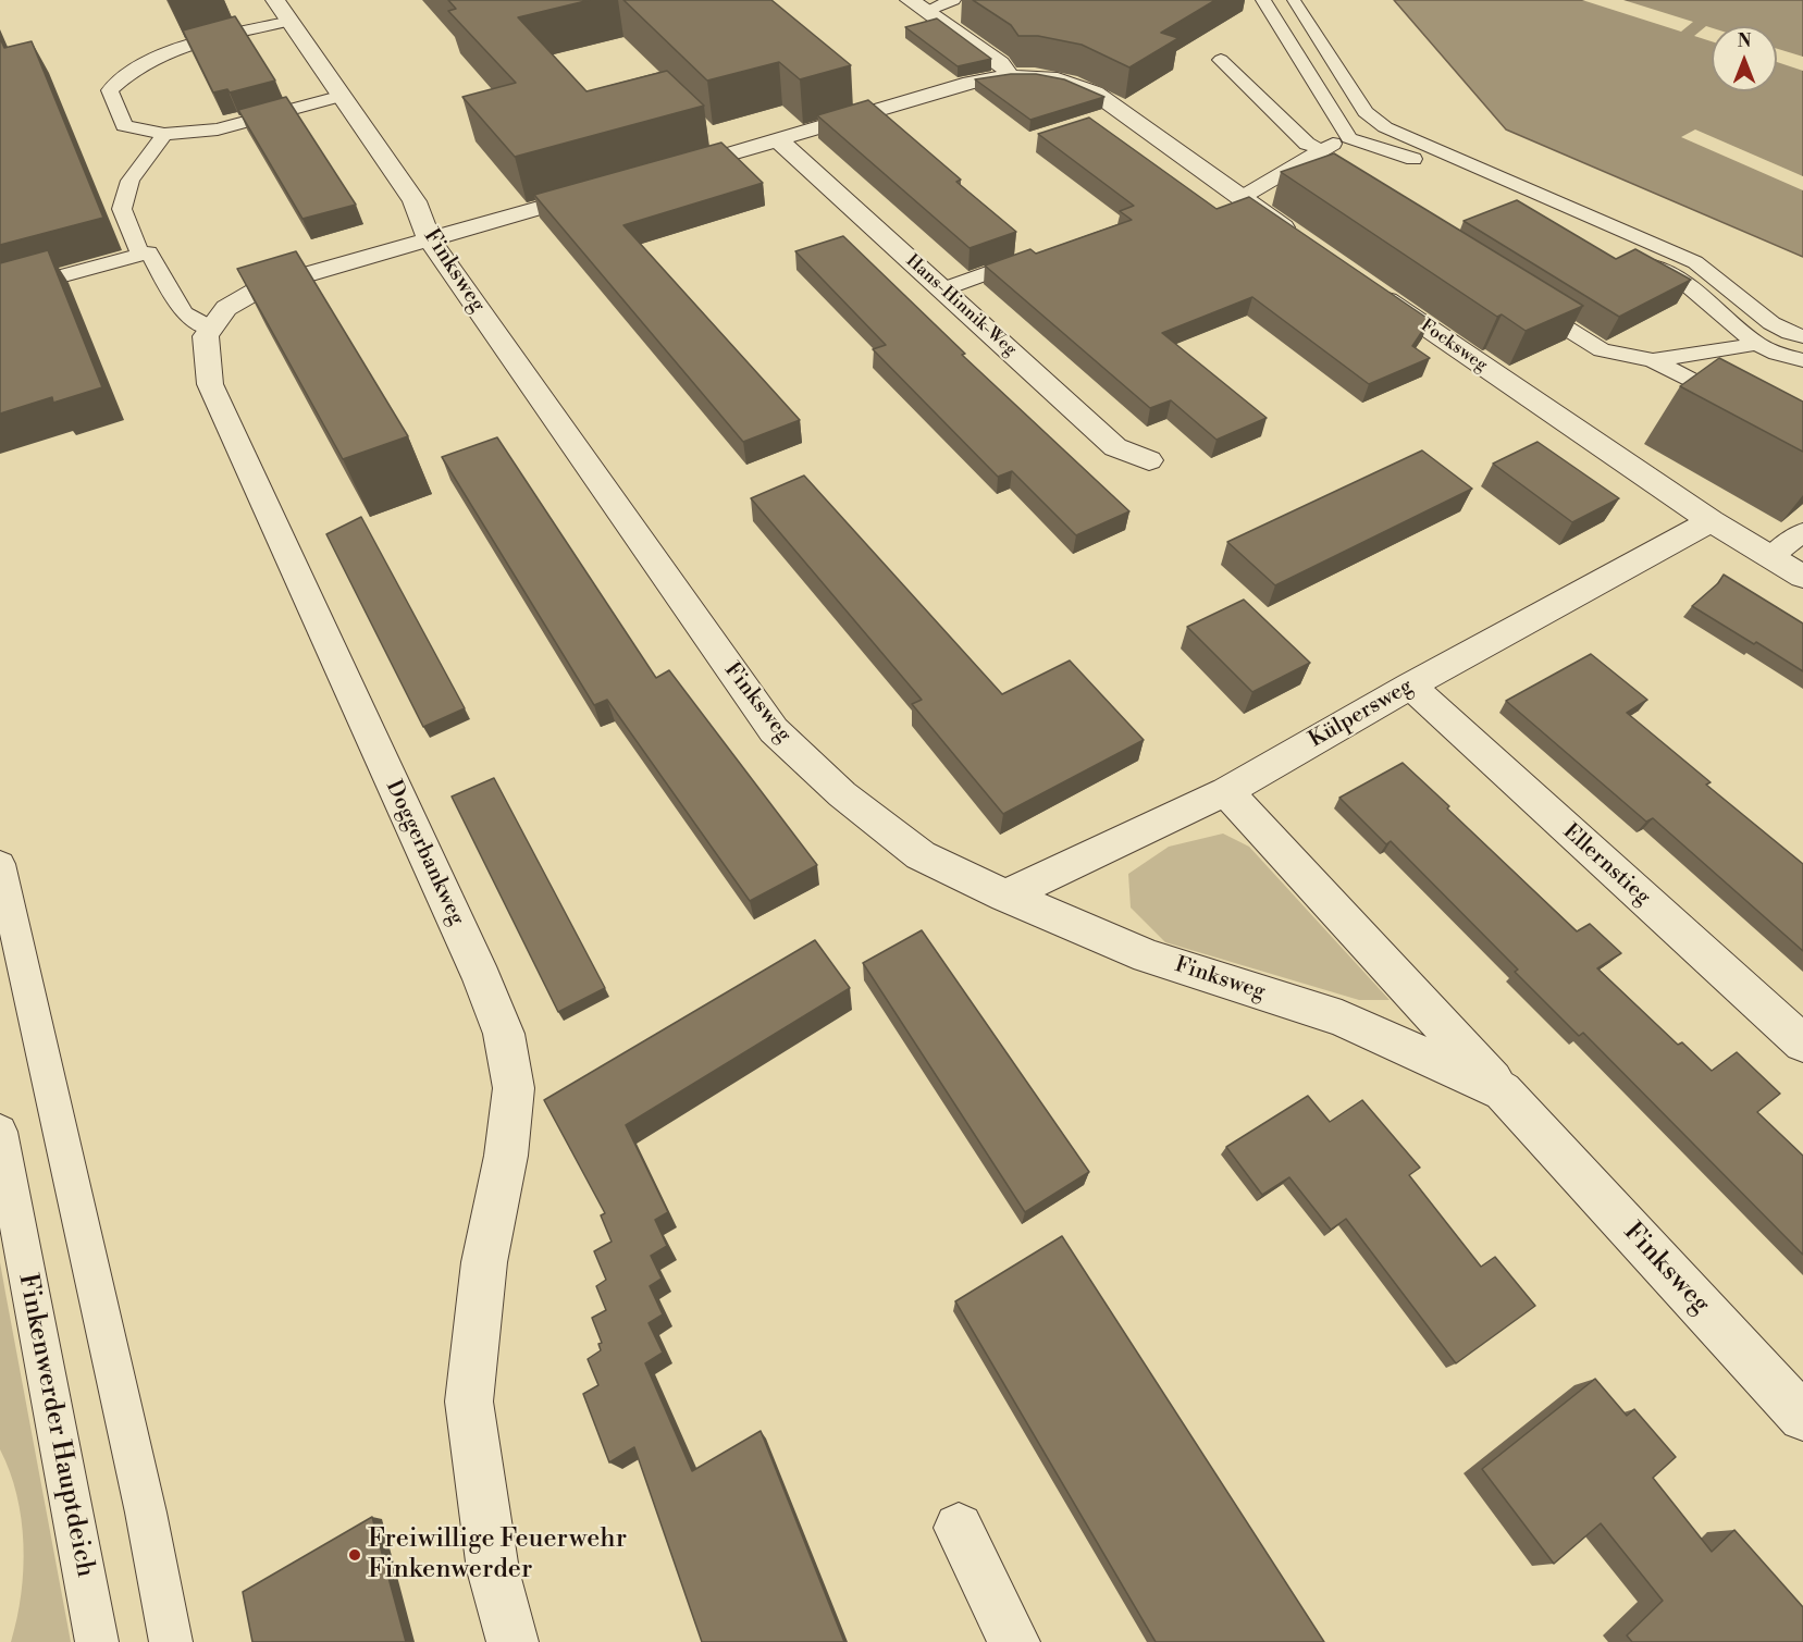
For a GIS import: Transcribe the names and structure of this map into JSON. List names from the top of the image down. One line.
{"streets":{"street":["Finksweg","Hans-Hinnik-Weg","Focksweg","Külpersweg","Doggerbankweg","Ellernstieg"],"lane":["Finkenwerder Hauptdeich"]},"crossings":[["Finksweg","Külpersweg"],["Focksweg","Külpersweg"],["Külpersweg","Ellernstieg"]],"places":["Freiwillige Feuerwehr Finkenwerder"],"north":"top"}
